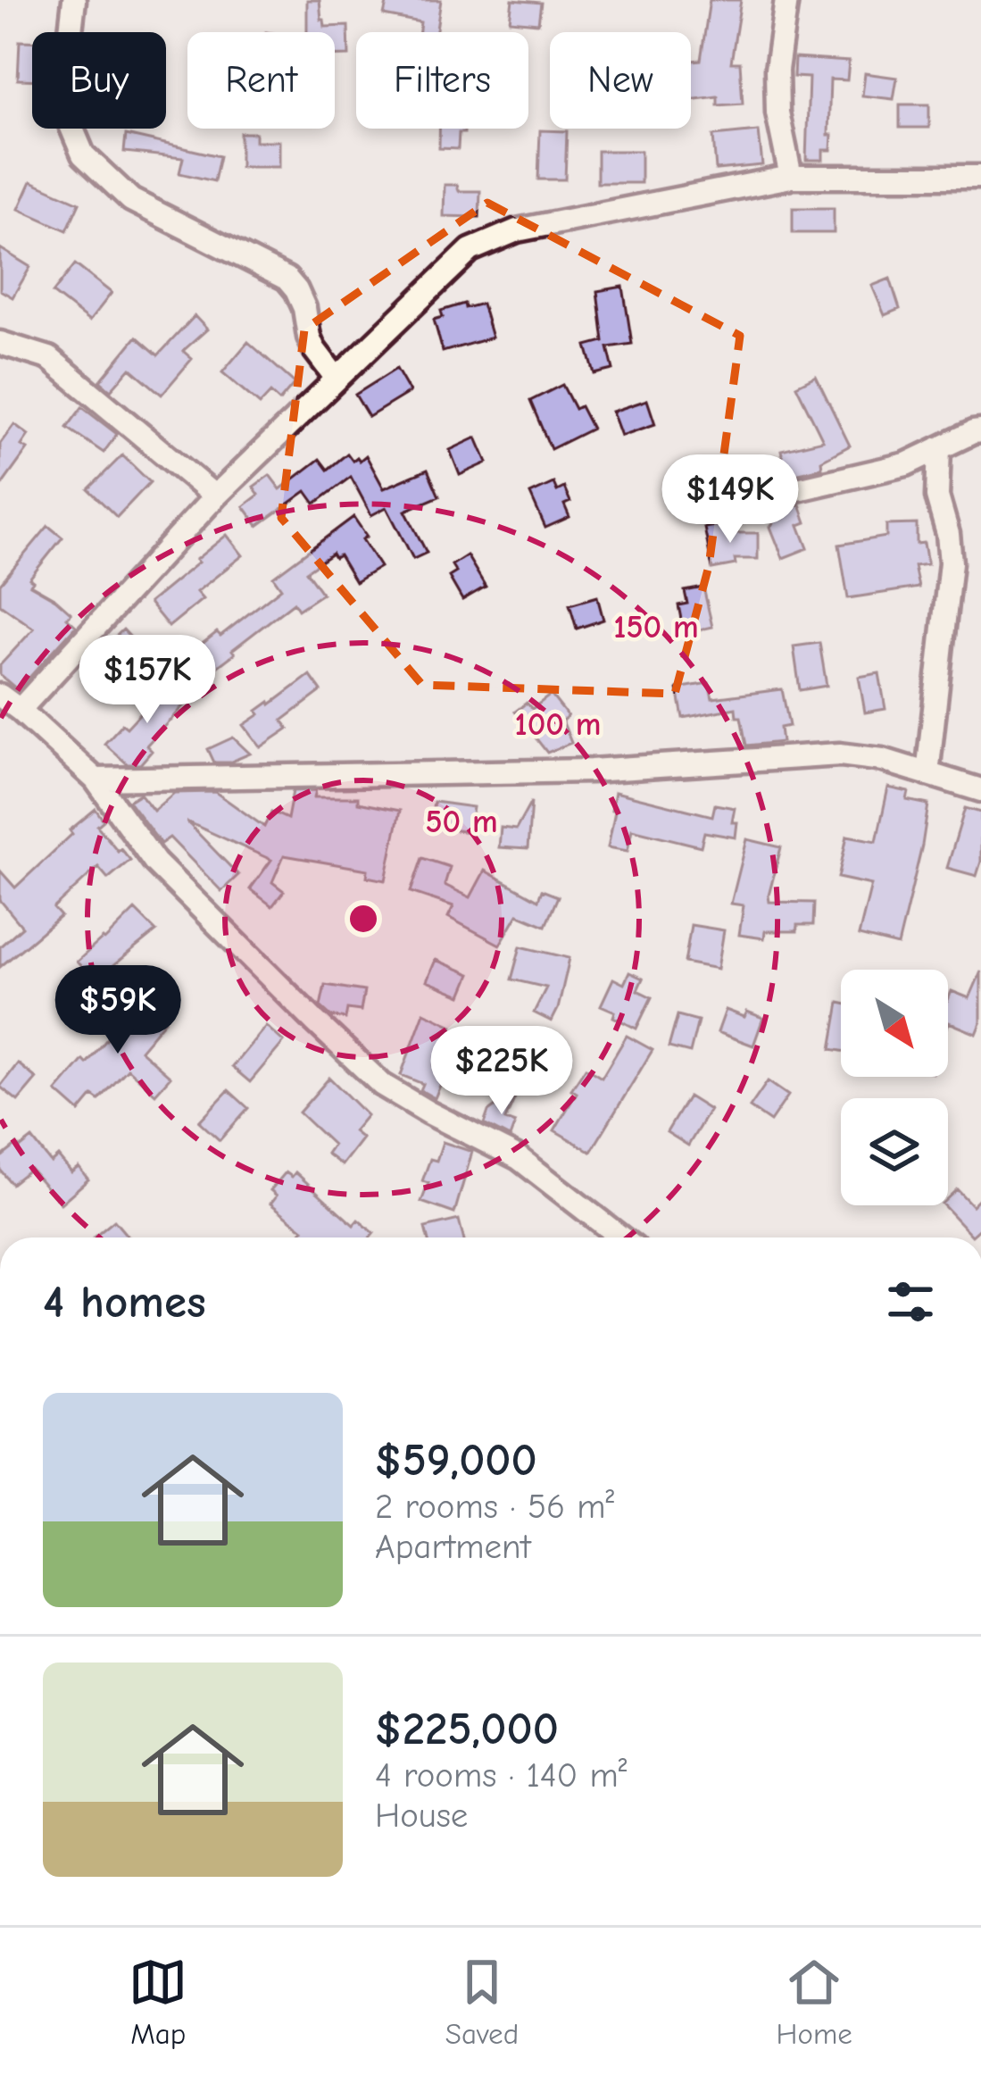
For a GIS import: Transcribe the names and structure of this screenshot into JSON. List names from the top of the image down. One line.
{"north":"bottom right","page":{"chip":["Buy","Rent","Filters","New"],"price":["$149K","$157K","$59K","$225K"],"heading":"4 homes","list":[{"name":"$59,000","note":"2 rooms · 56 m² · Apartment"},{"name":"$225,000","note":"4 rooms · 140 m² · House"}],"tabs":["Map","Saved","Home"]},"rings":["150 m","100 m","50 m"]}
